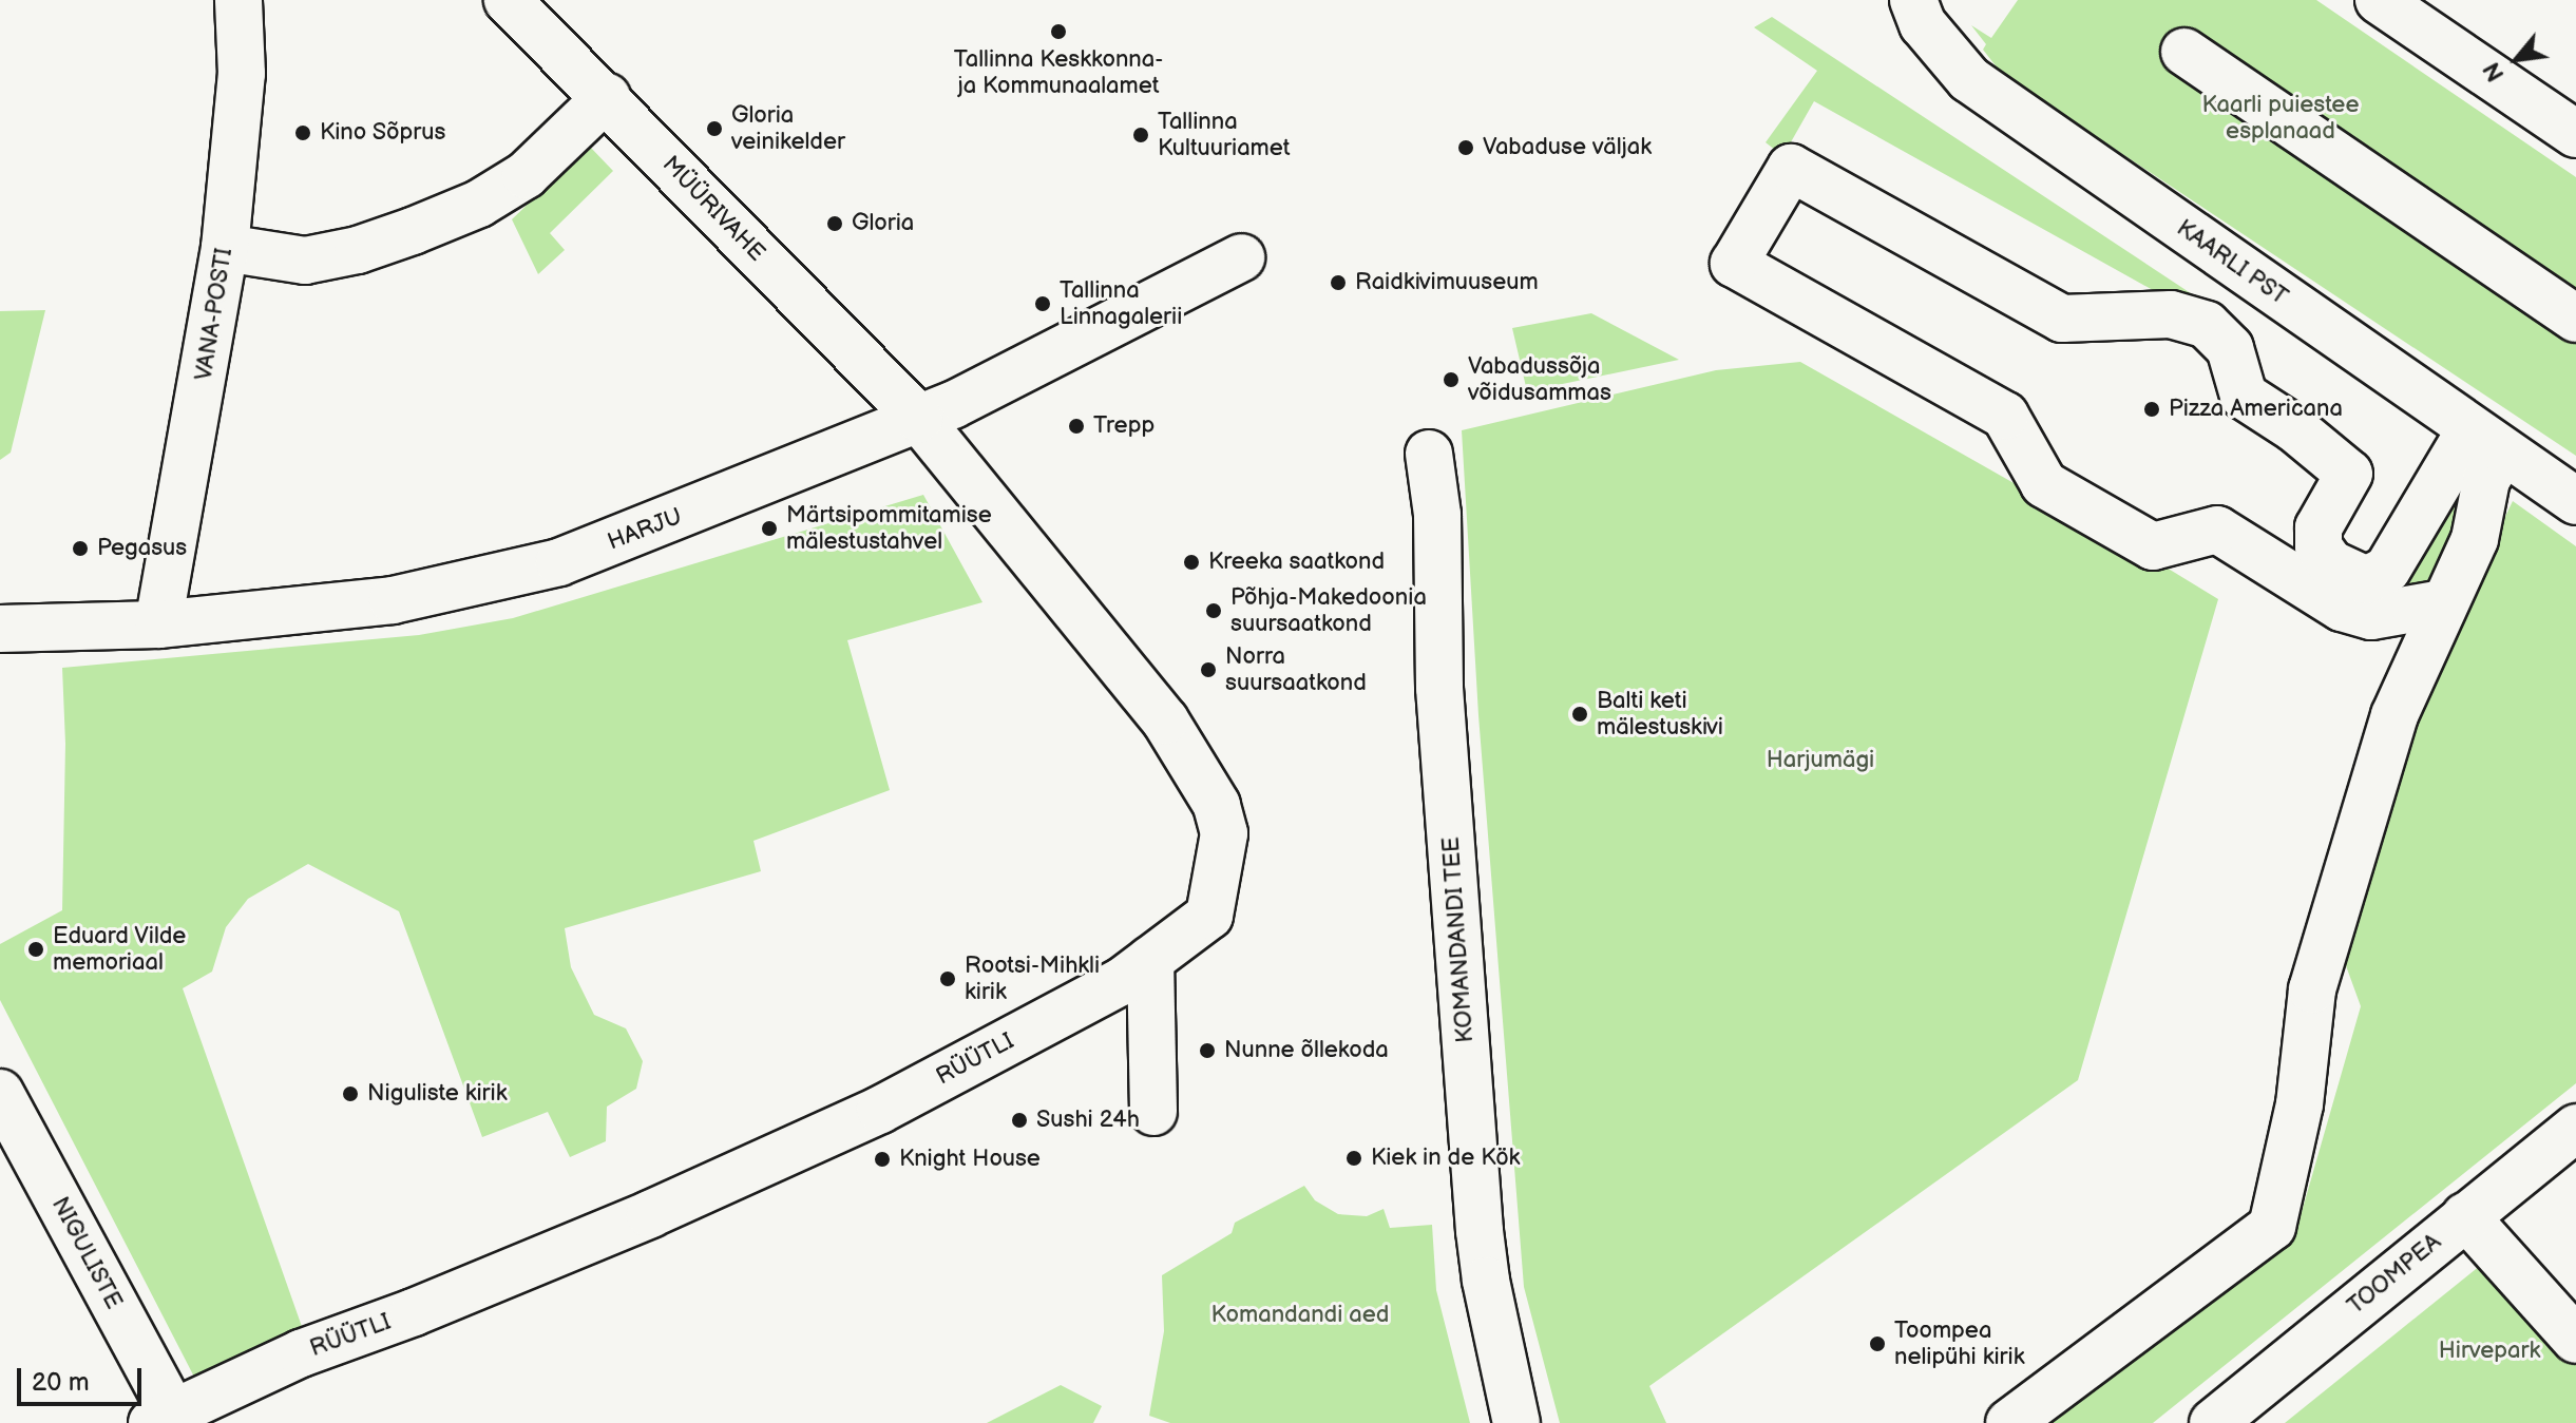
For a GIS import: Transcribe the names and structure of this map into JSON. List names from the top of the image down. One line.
{"streets":{"street":["MÜÜRIVAHE","KAARLI PST","VANA-POSTI","HARJU","KOMANDANDI TEE","RÜÜTLI","NIGULISTE","TOOMPEA"]},"crossings":[["MÜÜRIVAHE","HARJU"],["MÜÜRIVAHE","RÜÜTLI"],["VANA-POSTI","HARJU"],["HARJU","RÜÜTLI"],["RÜÜTLI","NIGULISTE"]],"parks":["Kaarli puiestee esplanaad","Harjumägi","Komandandi aed","Hirvepark"],"places":["Tallinna Keskkonna- ja Kommunaalamet","Gloria veinikelder","Kino Sõprus","Tallinna Kultuuriamet","Vabaduse väljak","Gloria","Raidkivimuuseum","Tallinna Linnagalerii","Vabadussõja võidusammas","Pizza Americana","Trepp","Märtsipommitamise mälestustahvel","Pegasus","Kreeka saatkond","Põhja-Makedoonia suursaatkond","Norra suursaatkond","Balti keti mälestuskivi","Eduard Vilde memoriaal","Rootsi-Mihkli kirik","Nunne õllekoda","Niguliste kirik","Sushi 24h","Kiek in de Kök","Knight House","Toompea nelipühi kirik"],"scale_bar":"20 m","north":"bottom left"}
